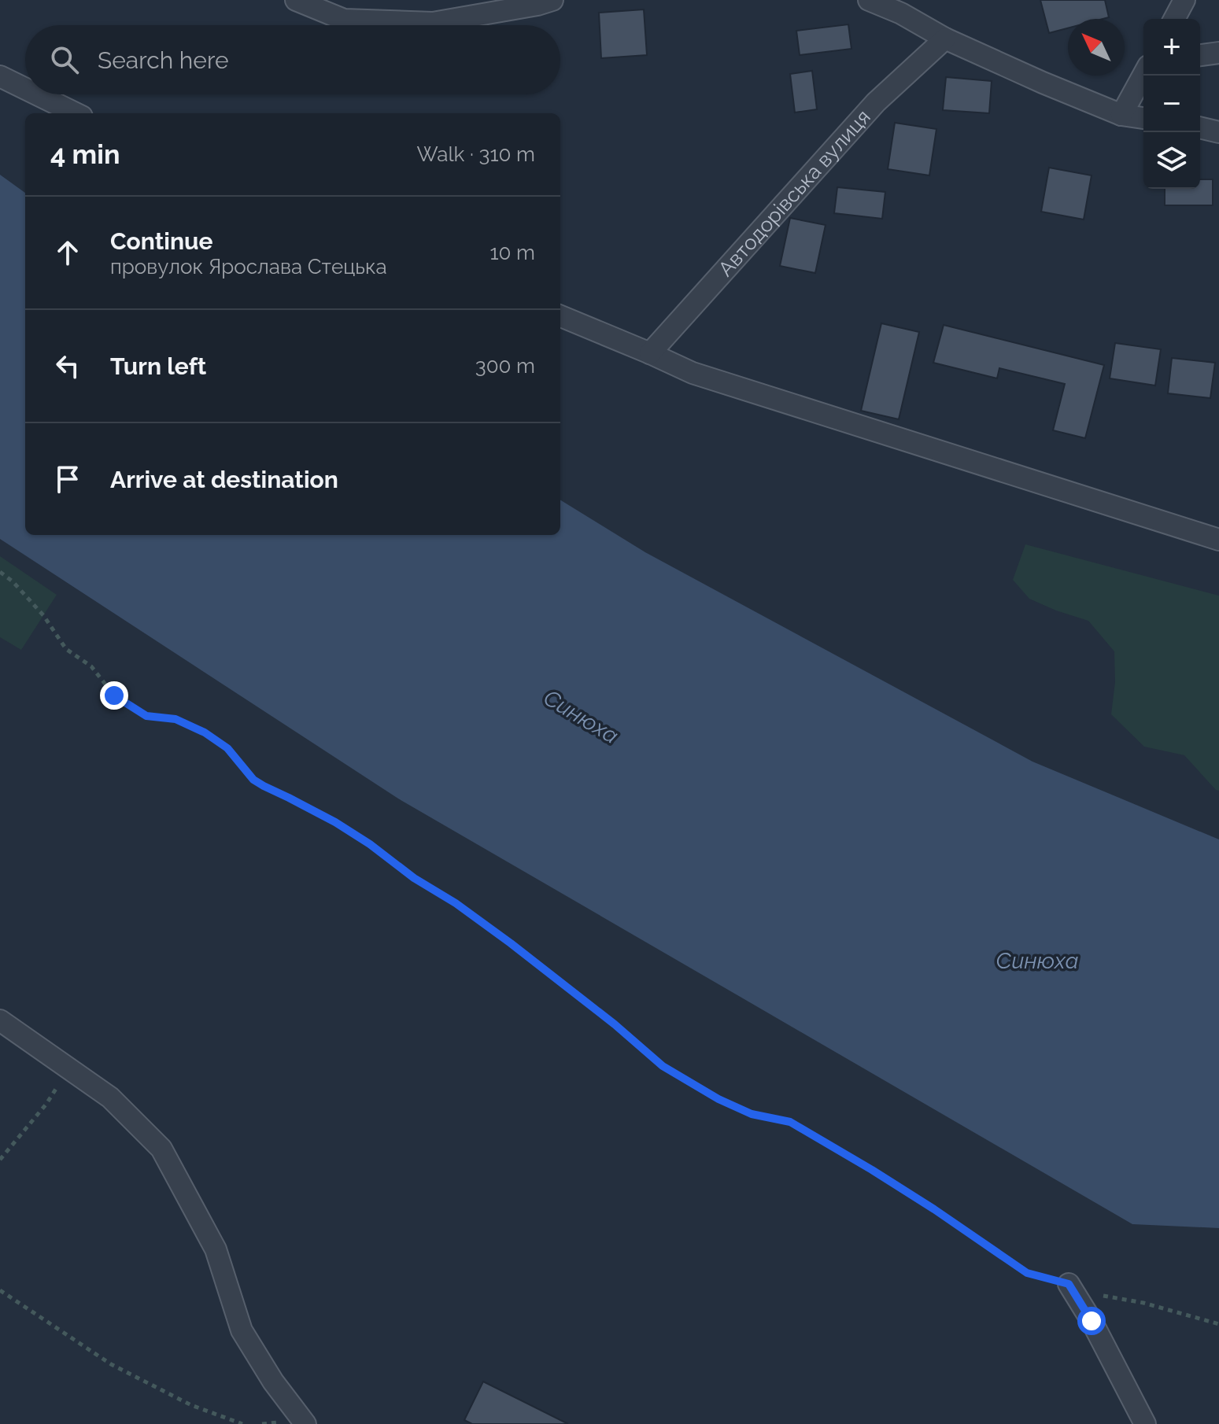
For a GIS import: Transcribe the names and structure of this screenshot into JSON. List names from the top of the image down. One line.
{"streets":{"street":["Автодорівська вулиця"]},"water":["Синюха"],"north":"top left","page":{"map_buttons":["+","−"],"search":"Search here","heading":["4 min","Walk · 310 m"],"list":[["Continue","провулок Ярослава Стецька","10 m"],["Turn left","300 m"],"Arrive at destination"]}}
